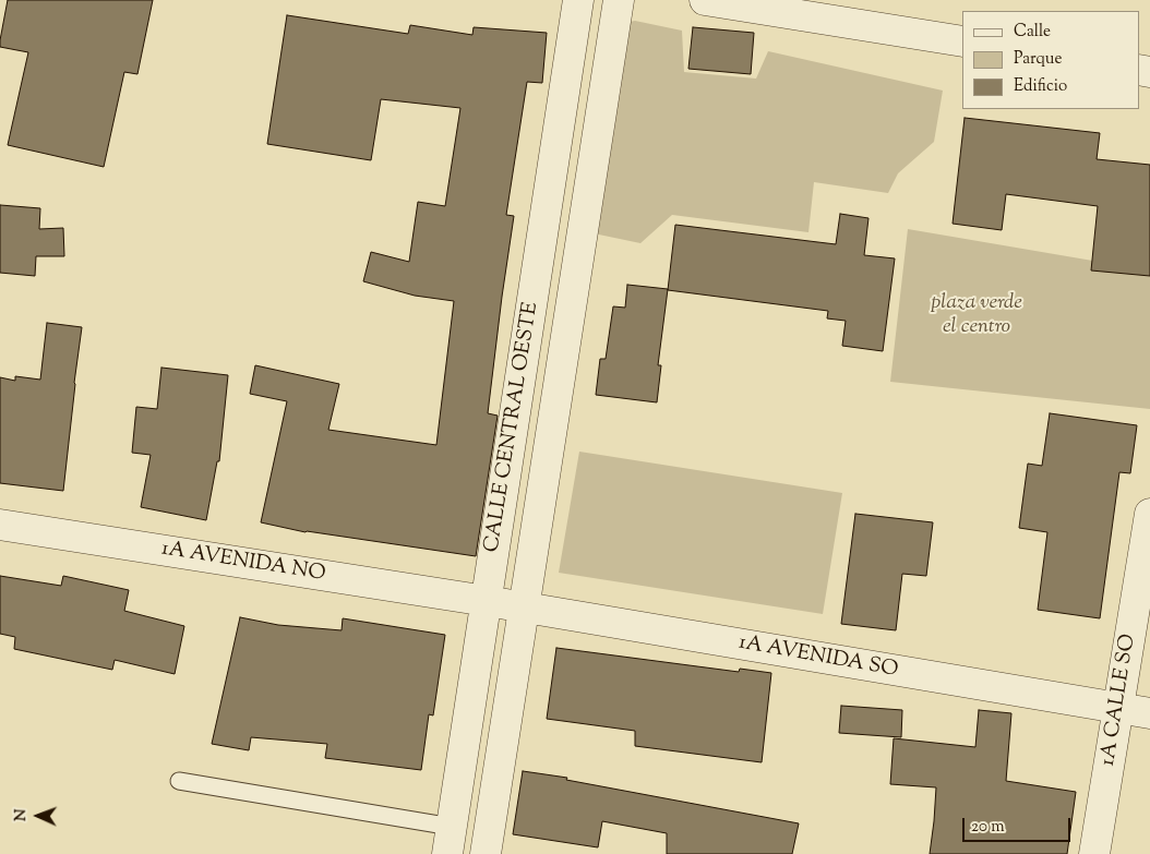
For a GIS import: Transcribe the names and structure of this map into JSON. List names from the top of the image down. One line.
{"streets":{"street":["CALLE CENTRAL OESTE","1A AVENIDA NO","1A AVENIDA SO","1A CALLE SO"]},"crossings":[["CALLE CENTRAL OESTE","1A AVENIDA NO"],["CALLE CENTRAL OESTE","1A AVENIDA SO"],["1A AVENIDA NO","1A AVENIDA SO"],["1A AVENIDA SO","1A CALLE SO"]],"parks":["plaza verde el centro"],"legend":["Calle","Parque","Edificio"],"scale_bar":"20 m","north":"left"}
